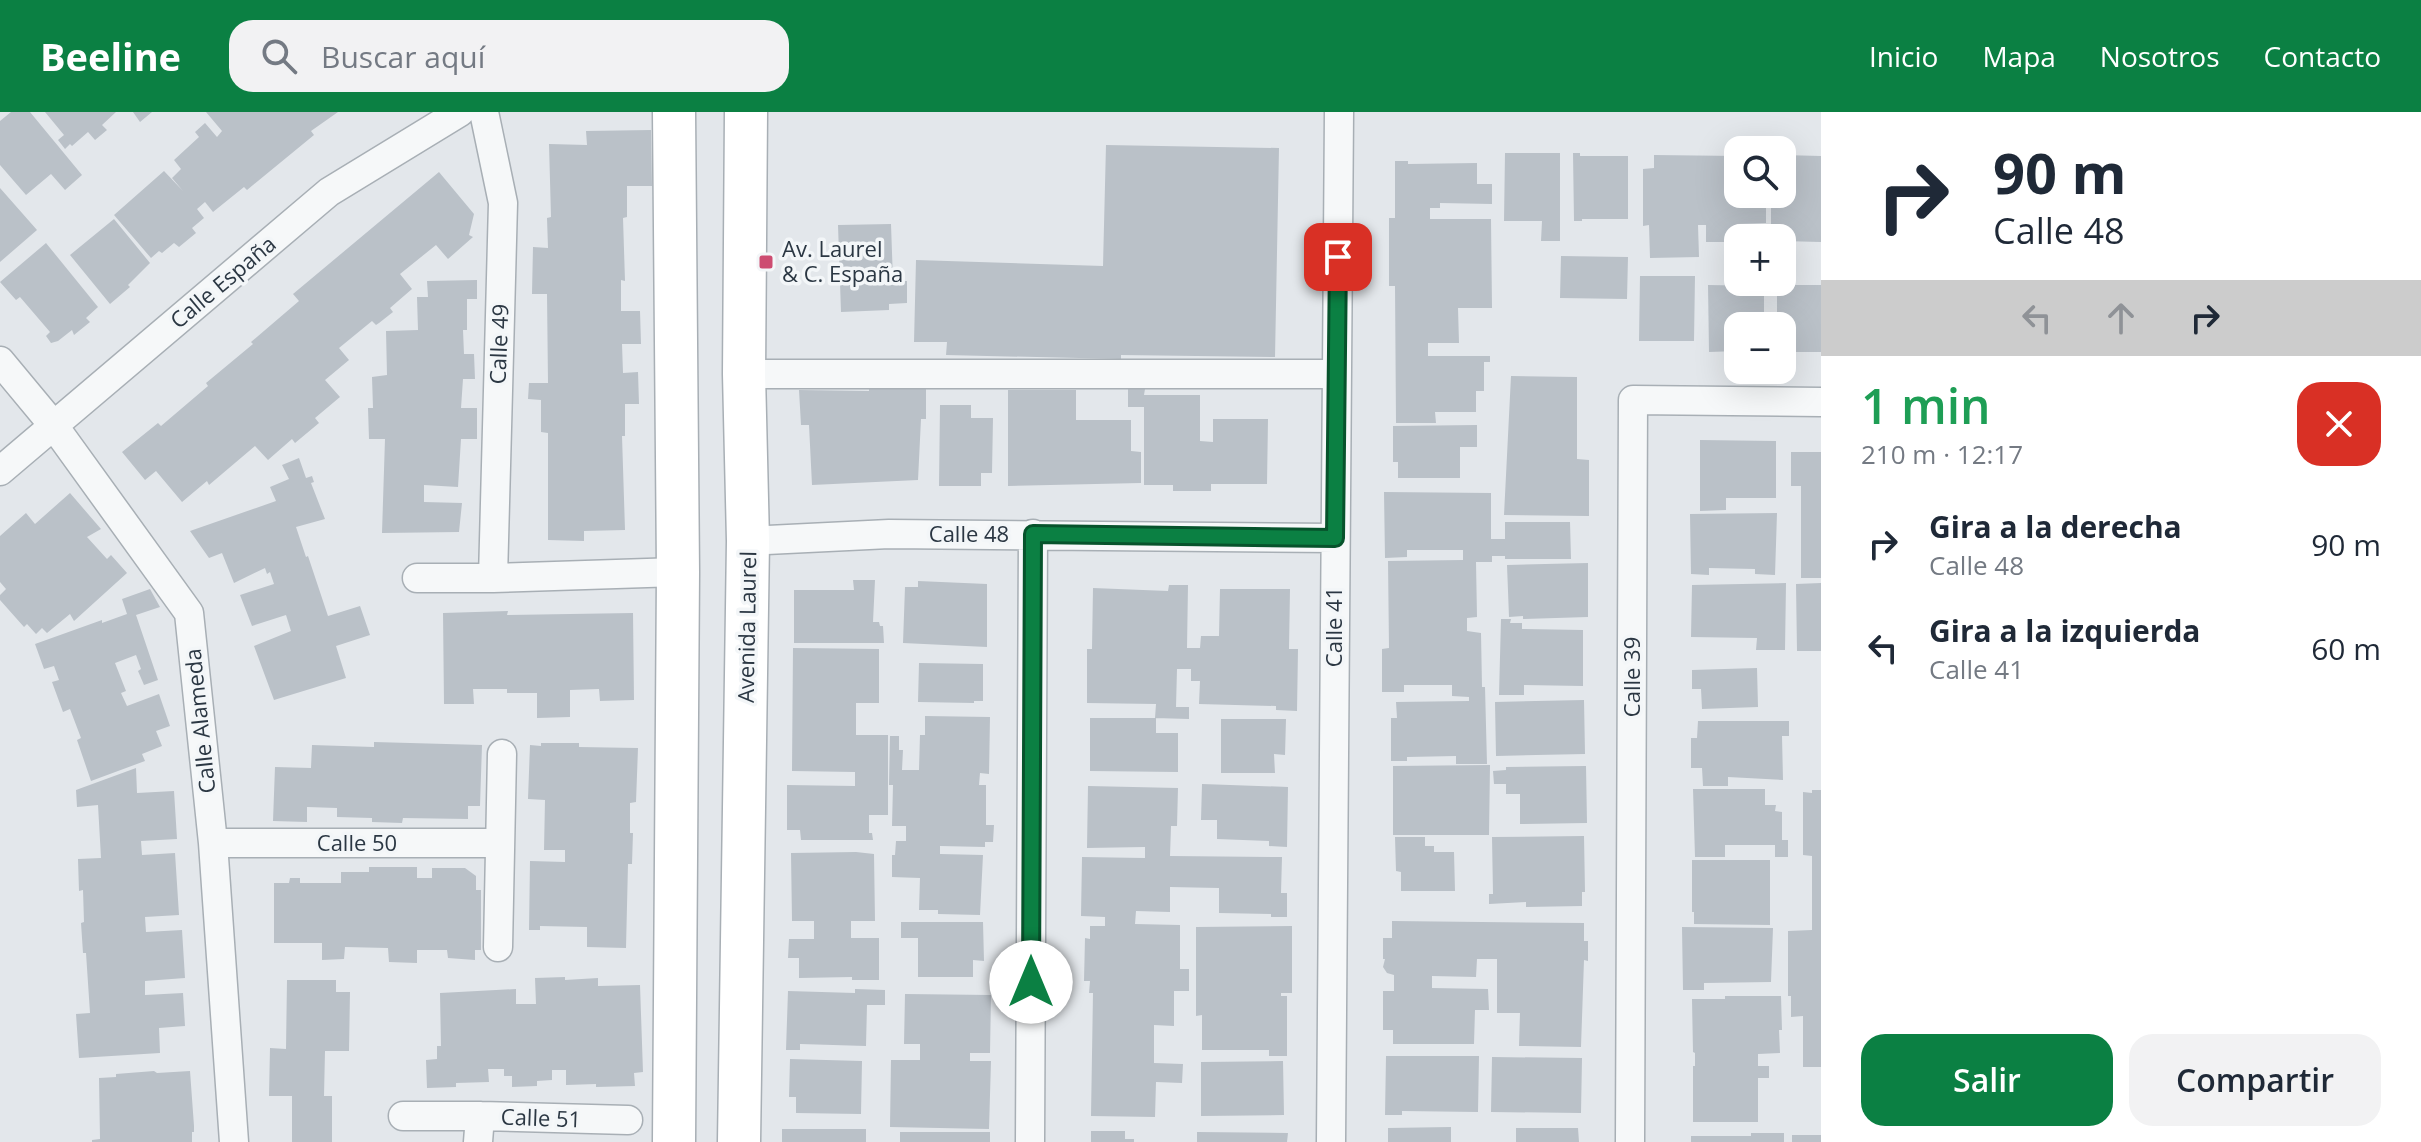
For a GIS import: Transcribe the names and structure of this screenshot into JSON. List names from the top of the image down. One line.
{"streets":{"street":["Calle España","Calle 49","Calle 48","Avenida Laurel","Calle 41","Calle 39","Calle Alameda","Calle 50","Calle 51"]},"crossings":[["Calle España","Calle Alameda"],["Calle 48","Avenida Laurel"],["Calle 48","Calle 41"],["Calle Alameda","Calle 50"]],"places":{"transit":["Av. Laurel & C. España"]},"page":{"header":"Beeline","search":"Buscar aquí","nav":["Inicio","Mapa","Nosotros","Contacto"],"turn":["90 m","Calle 48"],"map_buttons":["+","−"],"heading":["1 min","210 m · 12:17"],"list":[{"name":"Gira a la derecha","note":"Calle 48","value":"90 m"},{"name":"Gira a la izquierda","note":"Calle 41","value":"60 m"}],"buttons":["Salir","Compartir"]}}
